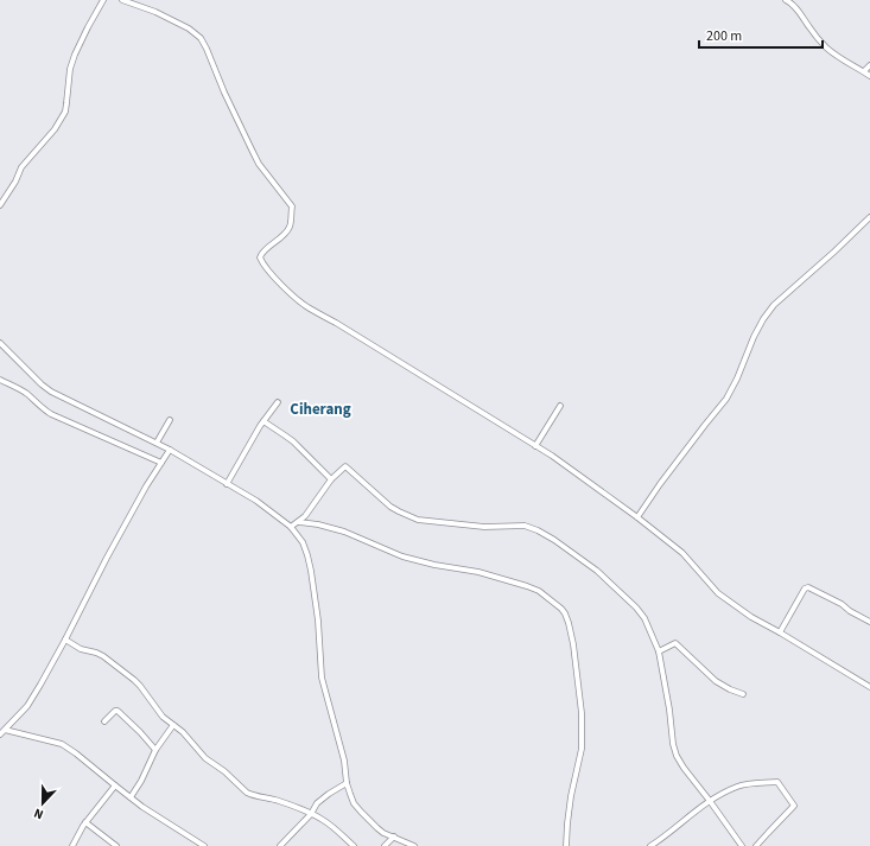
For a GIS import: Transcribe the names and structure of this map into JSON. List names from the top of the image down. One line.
{"districts":["Ciherang"],"scale_bar":"200 m","north":"bottom"}
